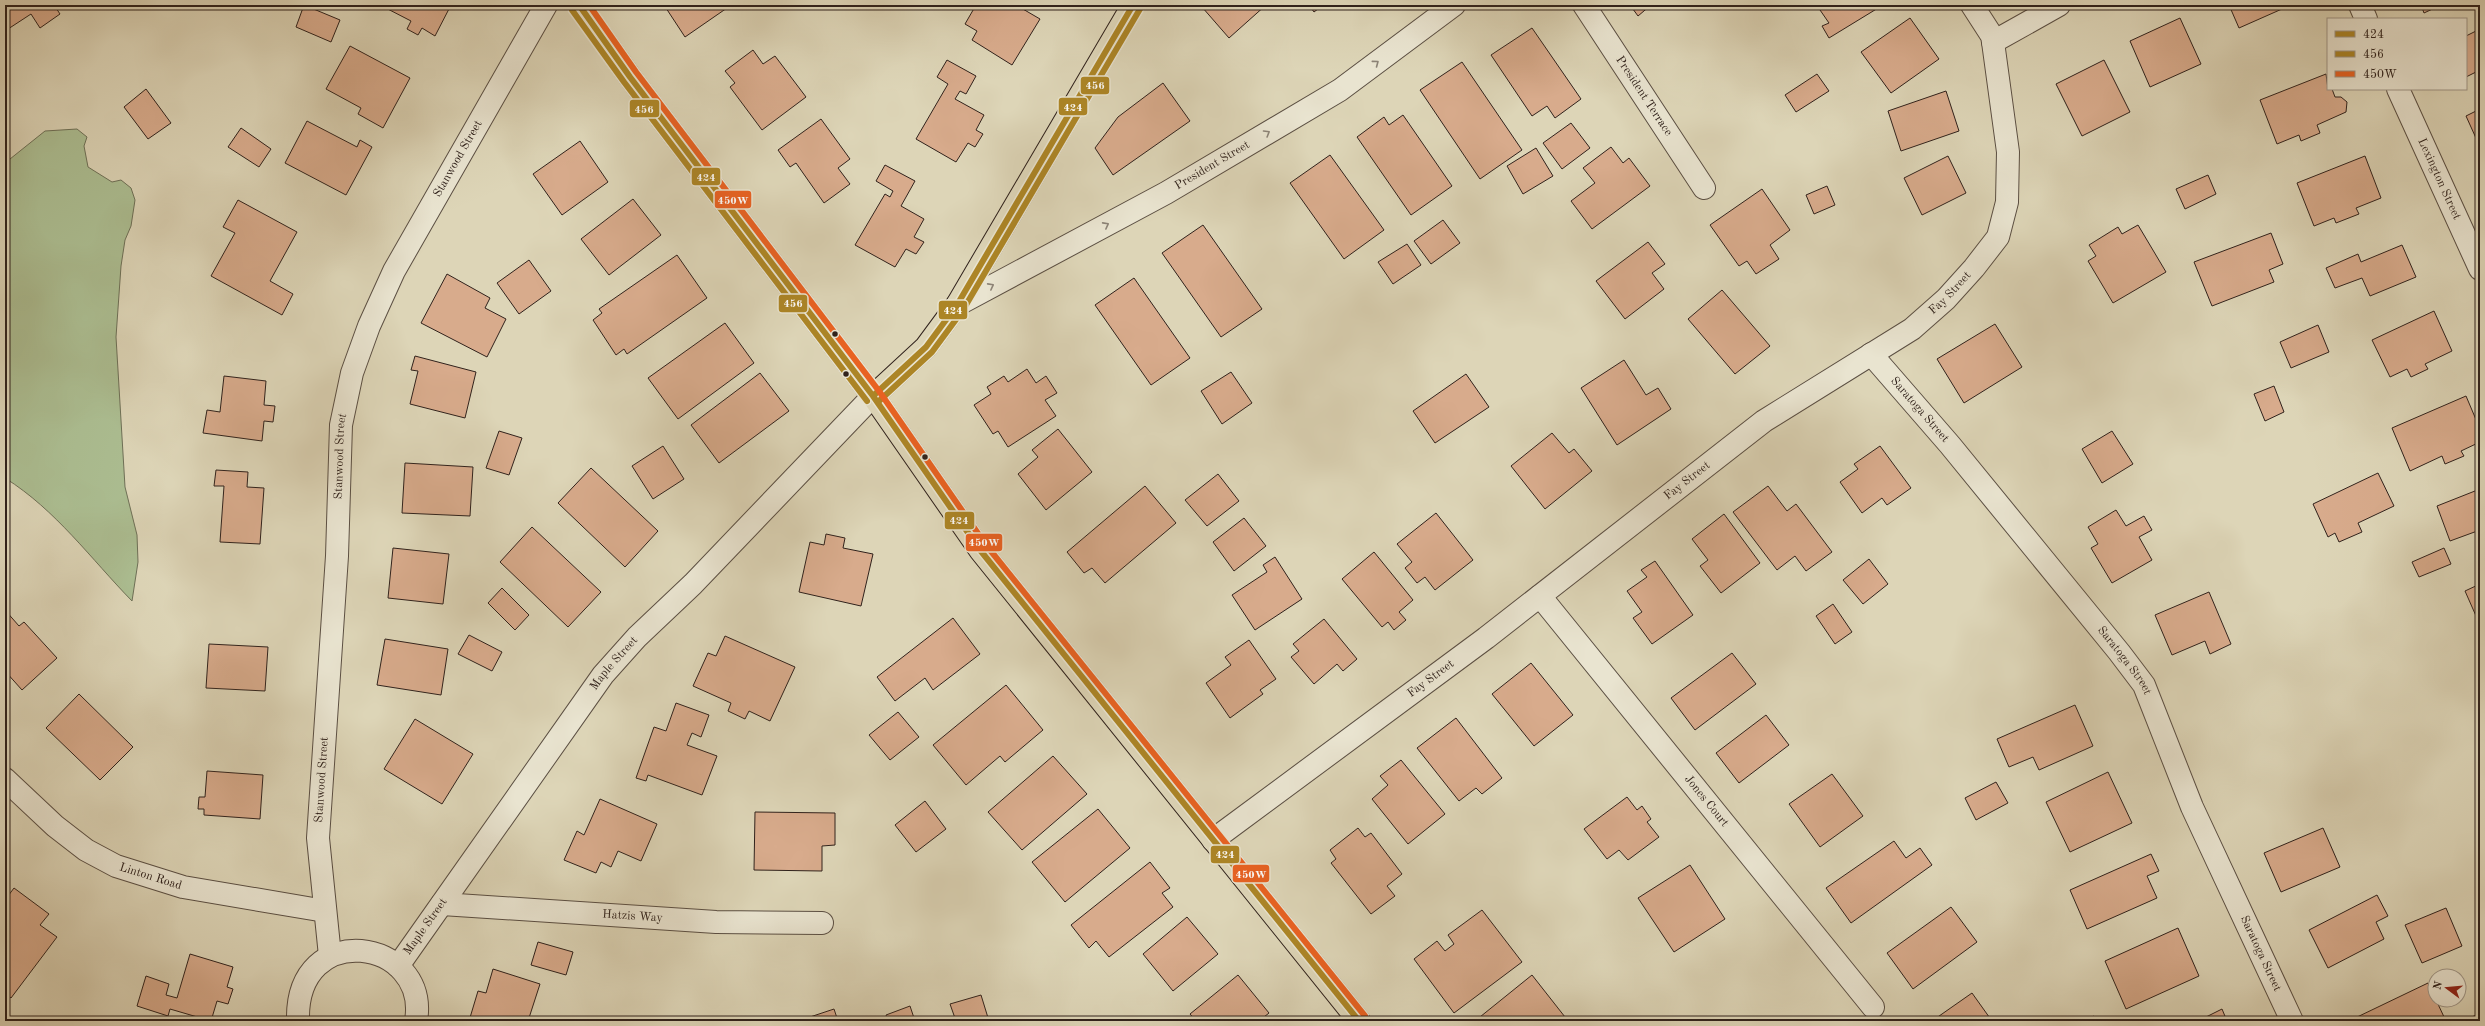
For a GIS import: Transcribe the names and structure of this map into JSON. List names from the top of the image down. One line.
{"streets":{"street":["President Terrace","Stanwood Street","President Street","Lexington Street","Fay Street","Saratoga Street","Maple Street","Jones Court","Linton Road","Hatzis Way"]},"crossings":[["Stanwood Street","Maple Street"],["Stanwood Street","Linton Road"],["Fay Street","Saratoga Street"],["Fay Street","Jones Court"],["Maple Street","Hatzis Way"]],"one_way":["President Street"],"lines":["transit line 424","transit line 450W","transit line 456"],"legend":["424","456","450W"],"north":"left"}
